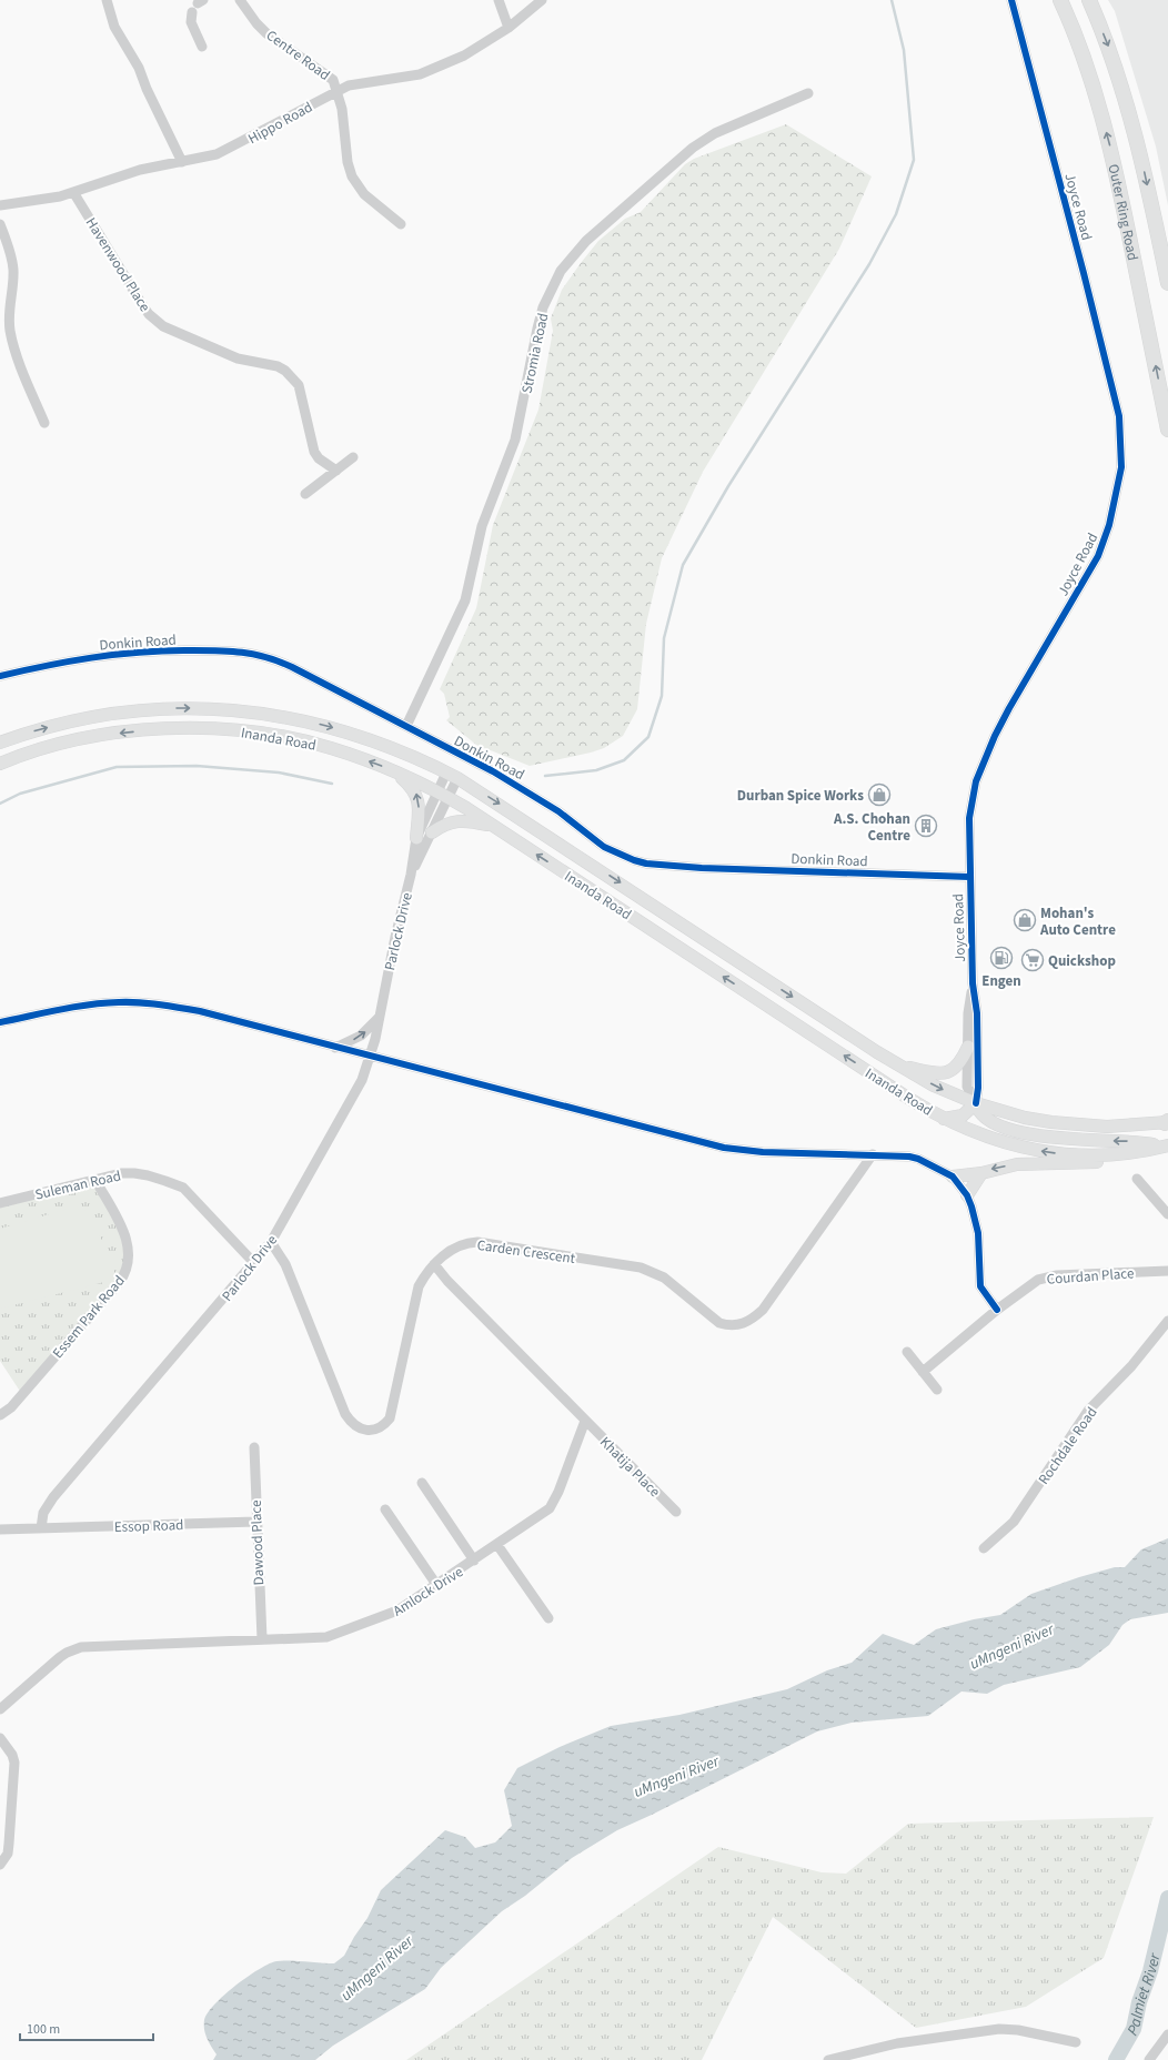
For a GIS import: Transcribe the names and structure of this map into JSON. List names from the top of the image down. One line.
{"streets":{"highway":["Outer Ring Road"],"main road":["Inanda Road"],"street":["Centre Road","Hippo Road","Joyce Road","Havenwood Place","Stromia Road","Donkin Road","Parlock Drive","Suleman Road","Carden Crescent","Courdan Place","Essem Park Road","Rochdale Road","Khatija Place","Essop Road","Dawood Place","Amlock Drive"]},"crossings":[["Centre Road","Hippo Road"],["Hippo Road","Havenwood Place"],["Joyce Road","Donkin Road"],["Joyce Road","Inanda Road"],["Stromia Road","Donkin Road"],["Inanda Road","Parlock Drive"],["Parlock Drive","Suleman Road"],["Parlock Drive","Carden Crescent"],["Parlock Drive","Essop Road"],["Suleman Road","Essem Park Road"],["Khatija Place","Amlock Drive"],["Essop Road","Dawood Place"],["Dawood Place","Amlock Drive"]],"water":["uMngeni River","Palmiet River"],"places":{"shop":["Durban Spice Works","Mohan's Auto Centre"],"building":["A.S. Chohan Centre"],"fuel station":["Engen"],"supermarket":["Quickshop"]},"scale_bar":"100 m"}
